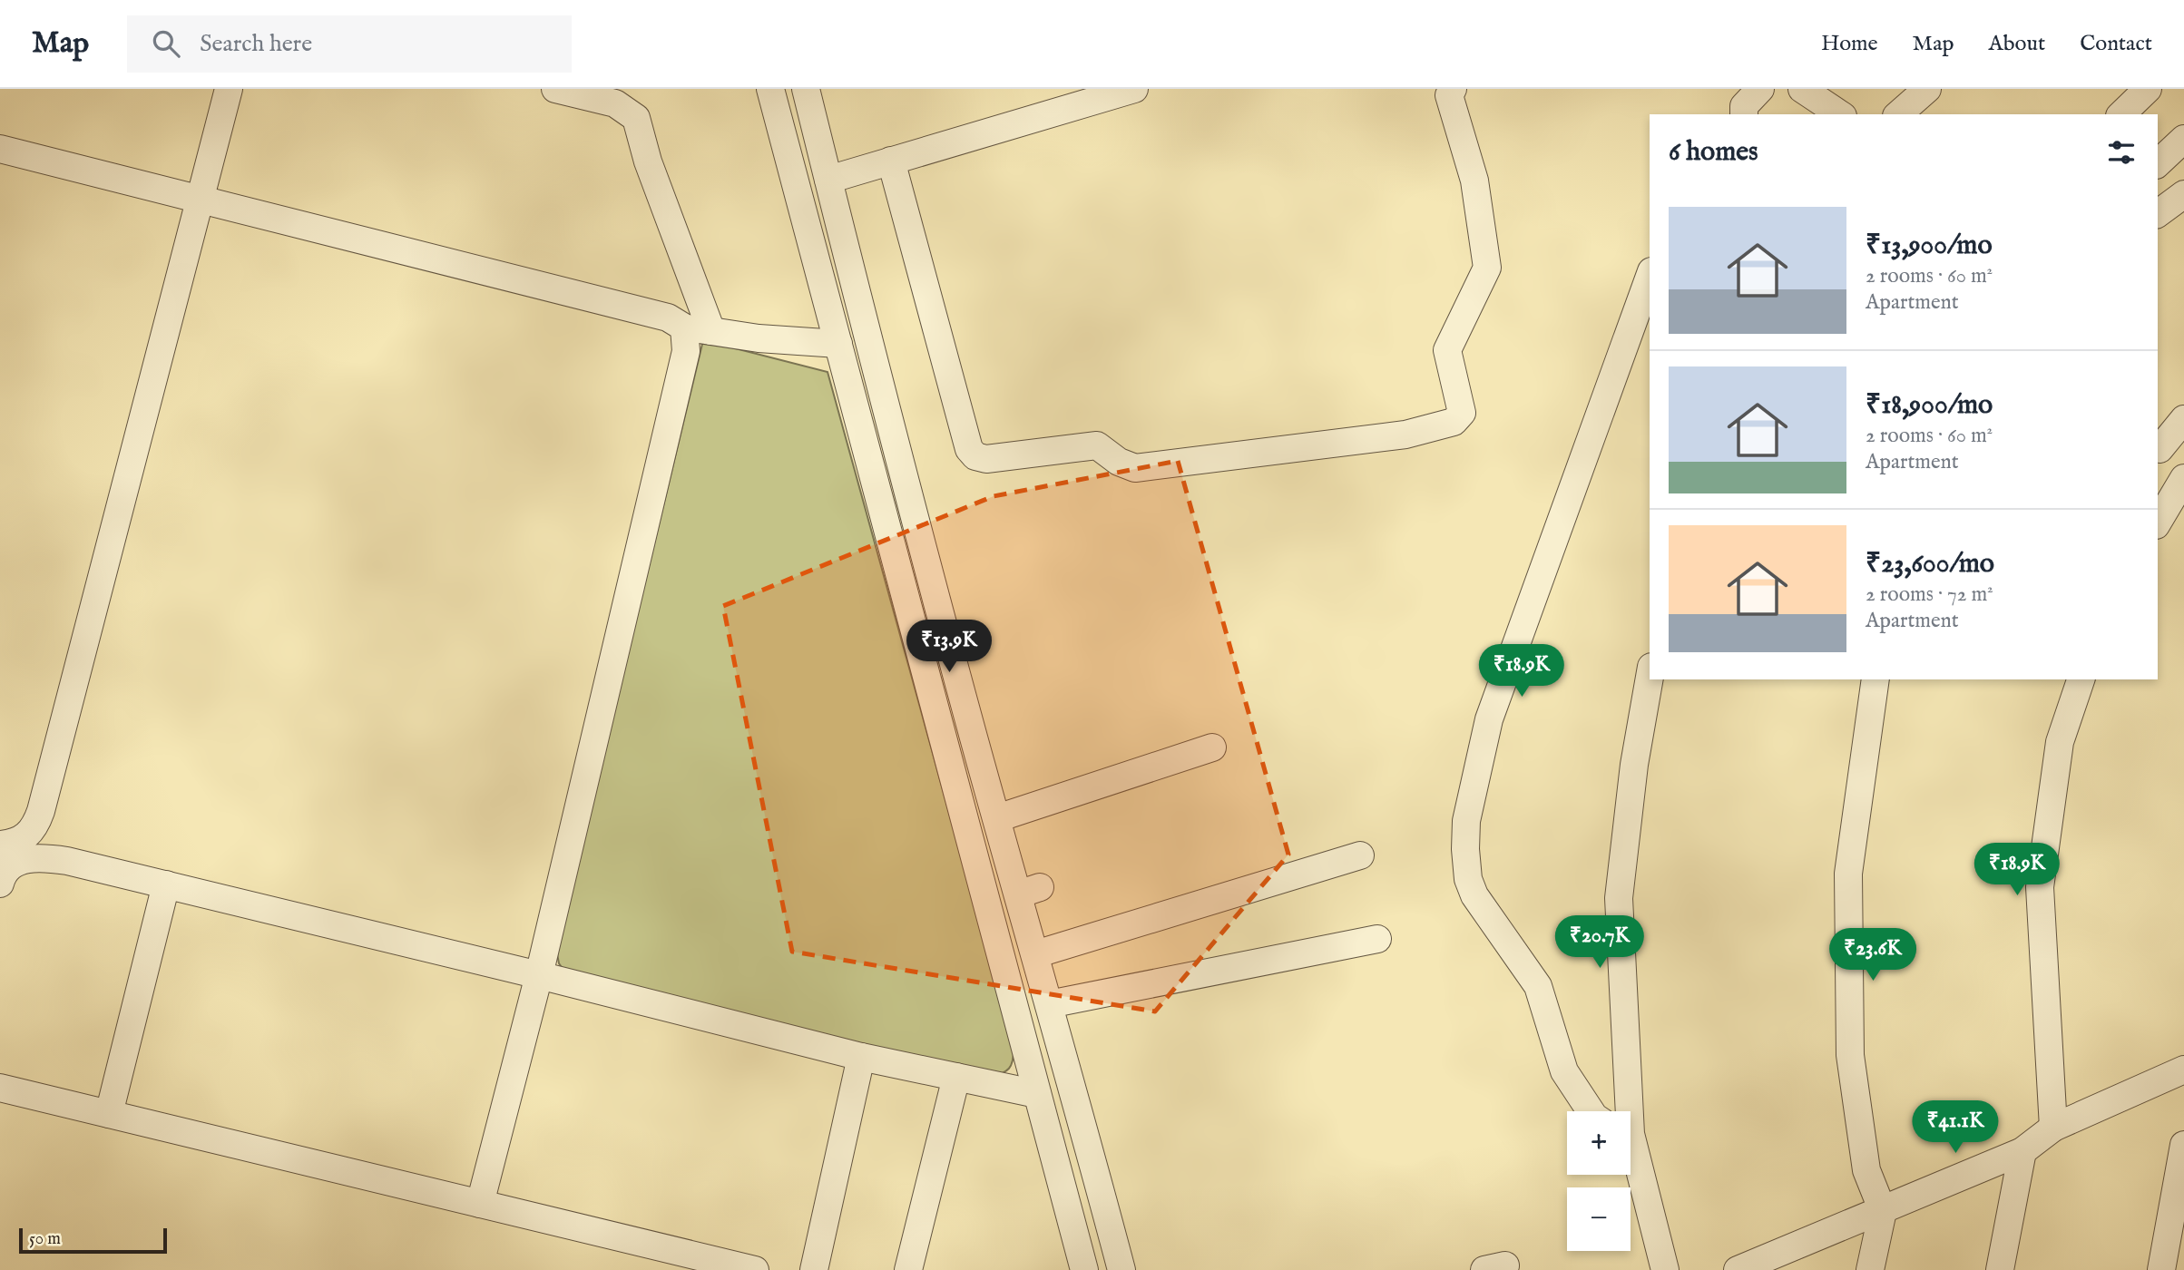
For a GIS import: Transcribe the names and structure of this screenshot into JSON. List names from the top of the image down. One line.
{"scale_bar":"50 m","page":{"header":"Map","search":"Search here","nav":["Home","Map","About","Contact"],"heading":"6 homes","list":[{"name":"₹13,900/mo","note":"2 rooms · 60 m² · Apartment"},{"name":"₹18,900/mo","note":"2 rooms · 60 m² · Apartment"},{"name":"₹23,600/mo","note":"2 rooms · 72 m² · Apartment"}],"price":["₹13.9K","₹18.9K","₹18.9K","₹20.7K","₹23.6K","₹41.1K"],"map_buttons":["+","−"],"scale":"50 m"}}
